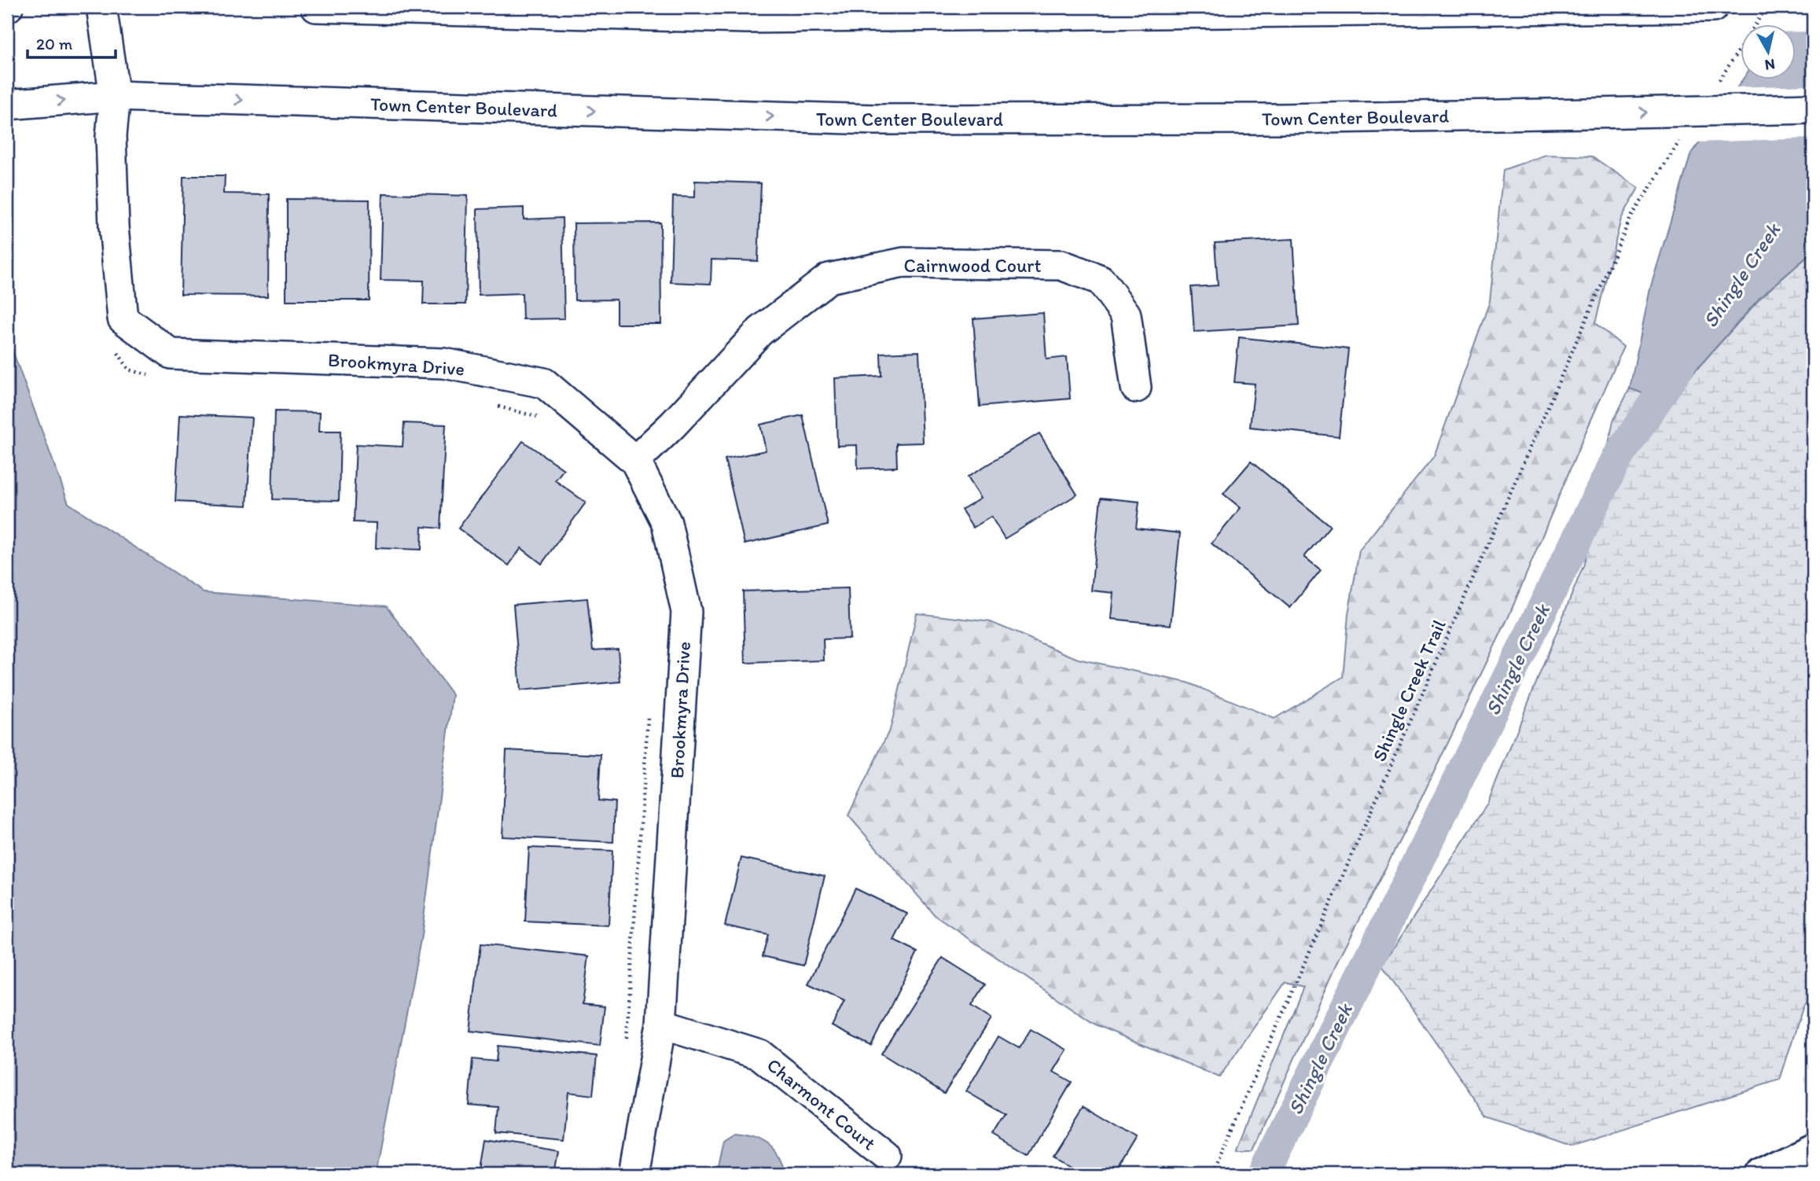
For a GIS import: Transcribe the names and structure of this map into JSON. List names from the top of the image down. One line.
{"streets":{"street":["Town Center Boulevard","Cairnwood Court","Brookmyra Drive","Charmont Court"],"path":["Shingle Creek Trail"]},"crossings":[["Town Center Boulevard","Brookmyra Drive"],["Cairnwood Court","Brookmyra Drive"],["Brookmyra Drive","Charmont Court"]],"water":["Shingle Creek"],"scale_bar":"20 m","north":"bottom"}
